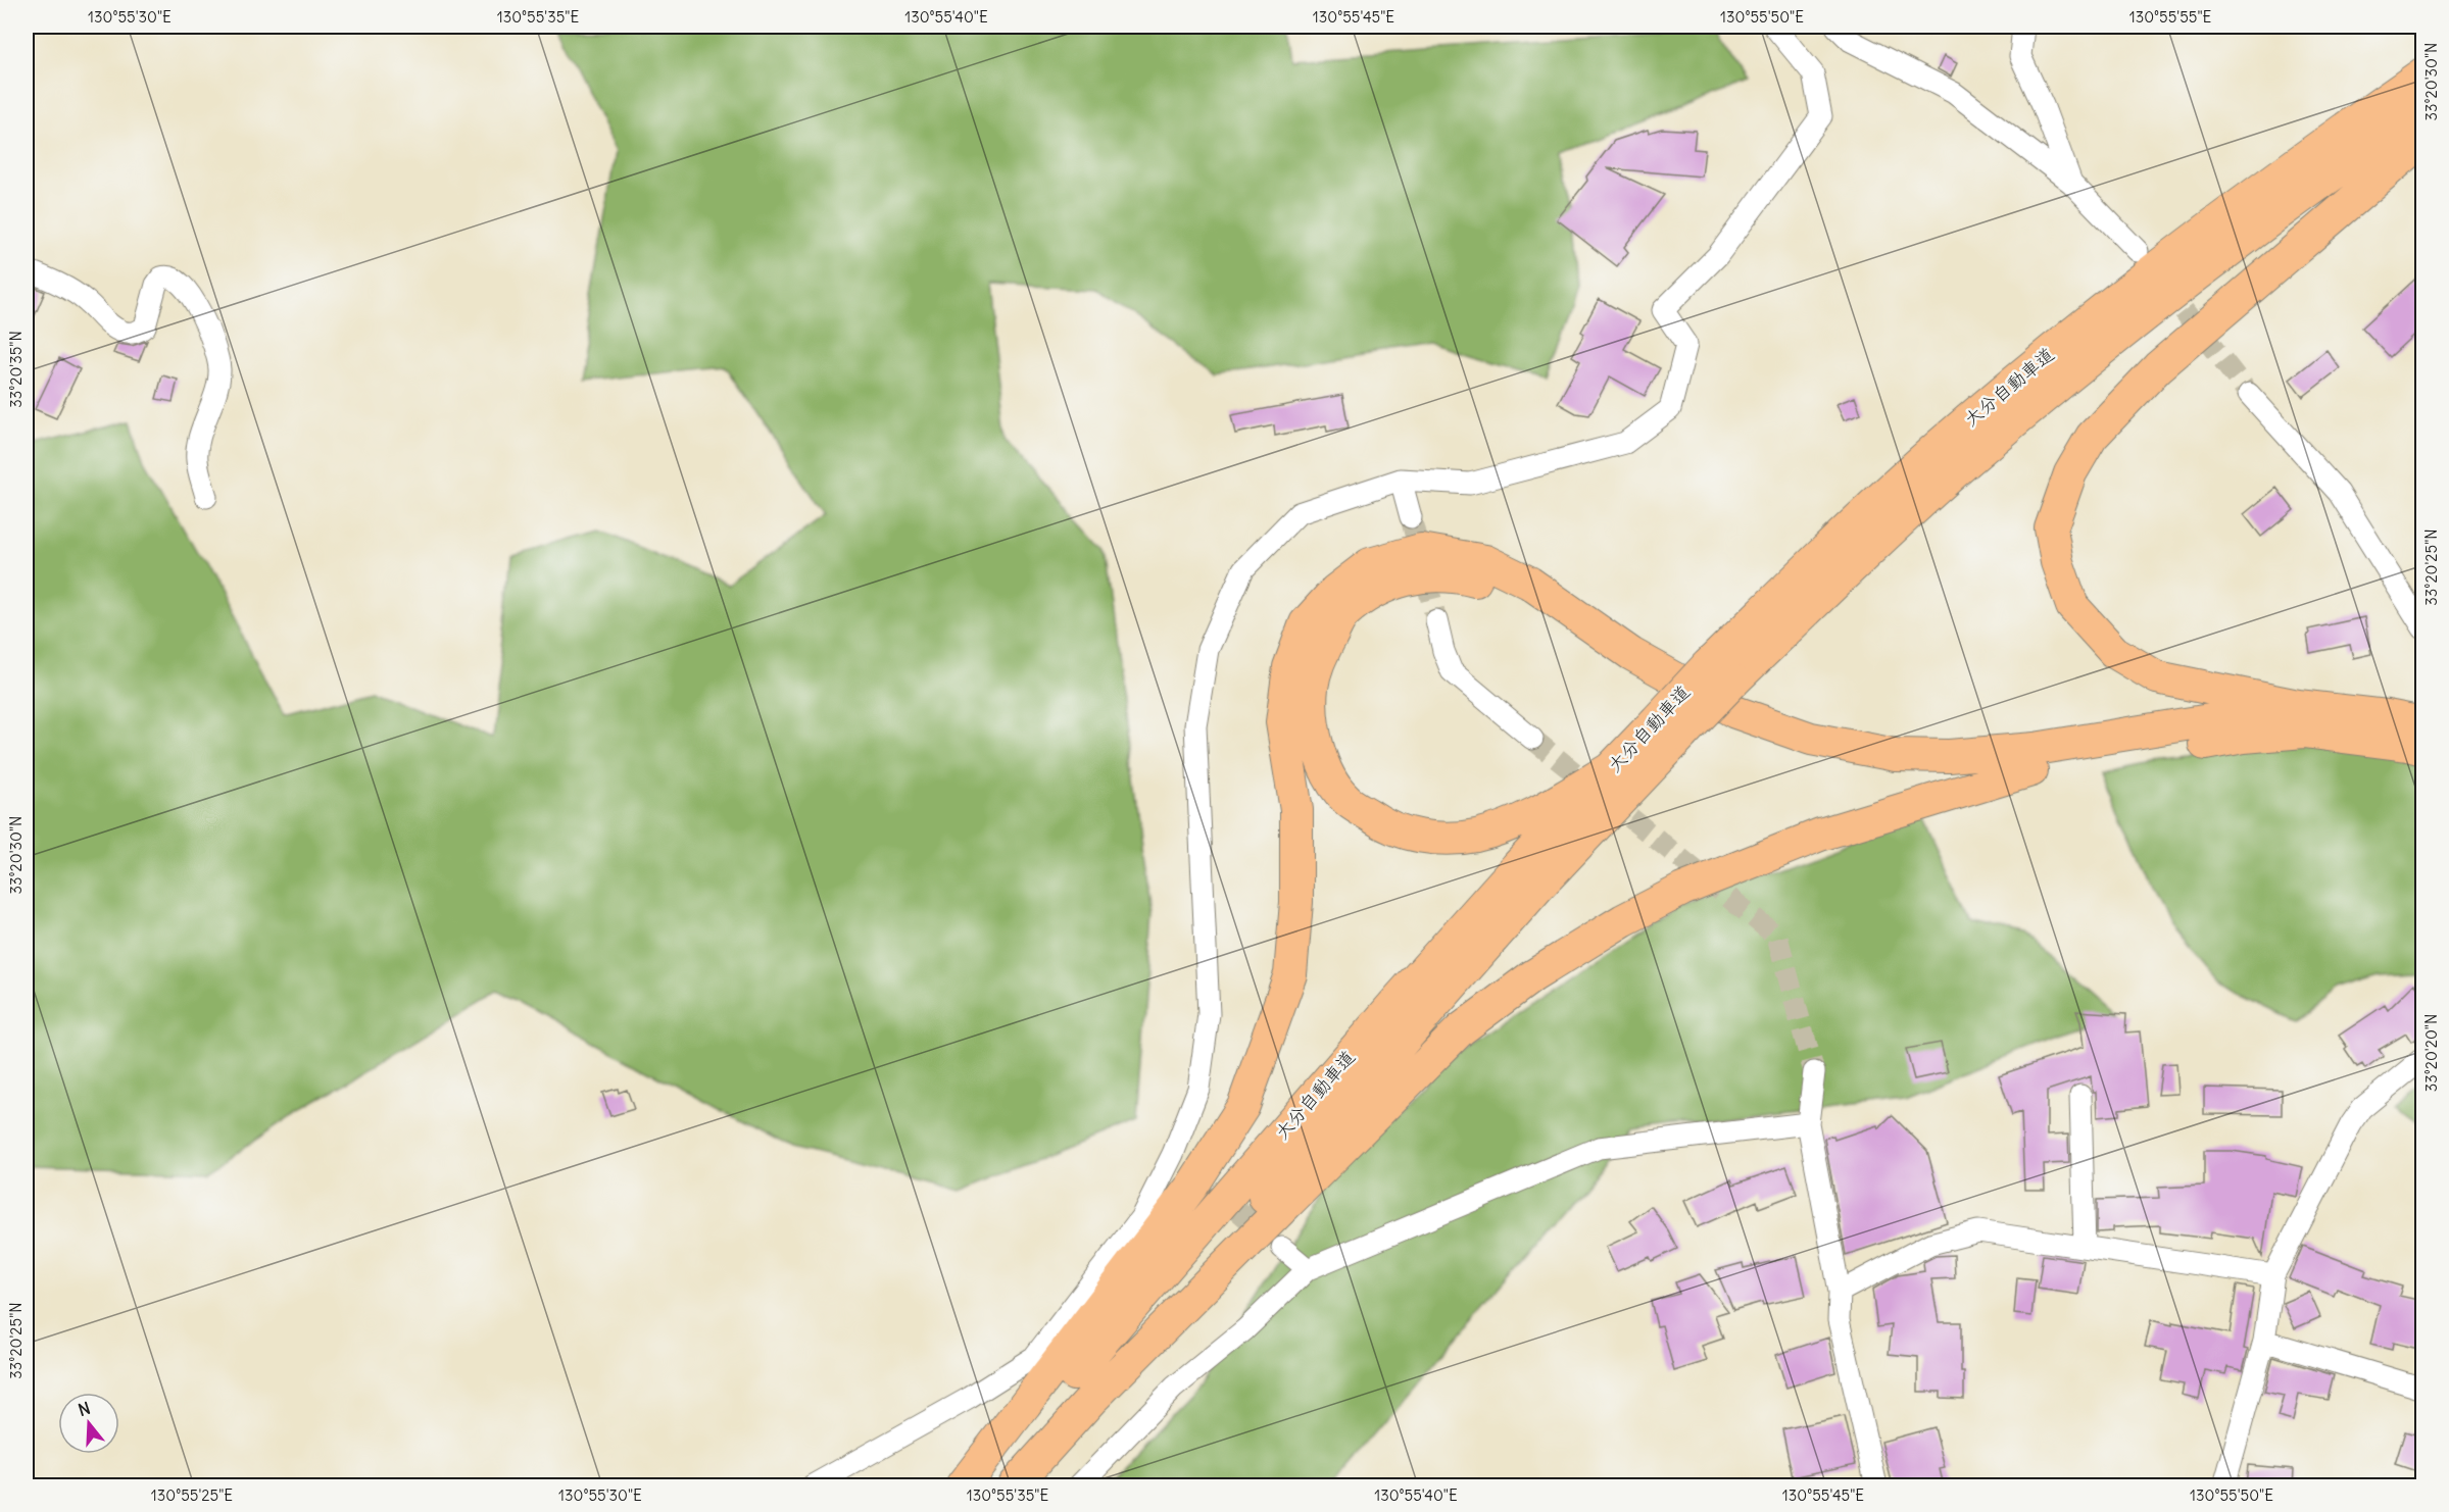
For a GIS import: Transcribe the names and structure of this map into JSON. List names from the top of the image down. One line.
{"streets":{"highway":["大分自動車道"]},"north":"top","coordinates":["130°55'30\"E","130°55'35\"E","130°55'40\"E","130°55'45\"E","130°55'50\"E","130°55'55\"E","33°20'30\"N","33°20'35\"N","33°20'25\"N","33°20'20\"N","130°55'25\"E"]}
